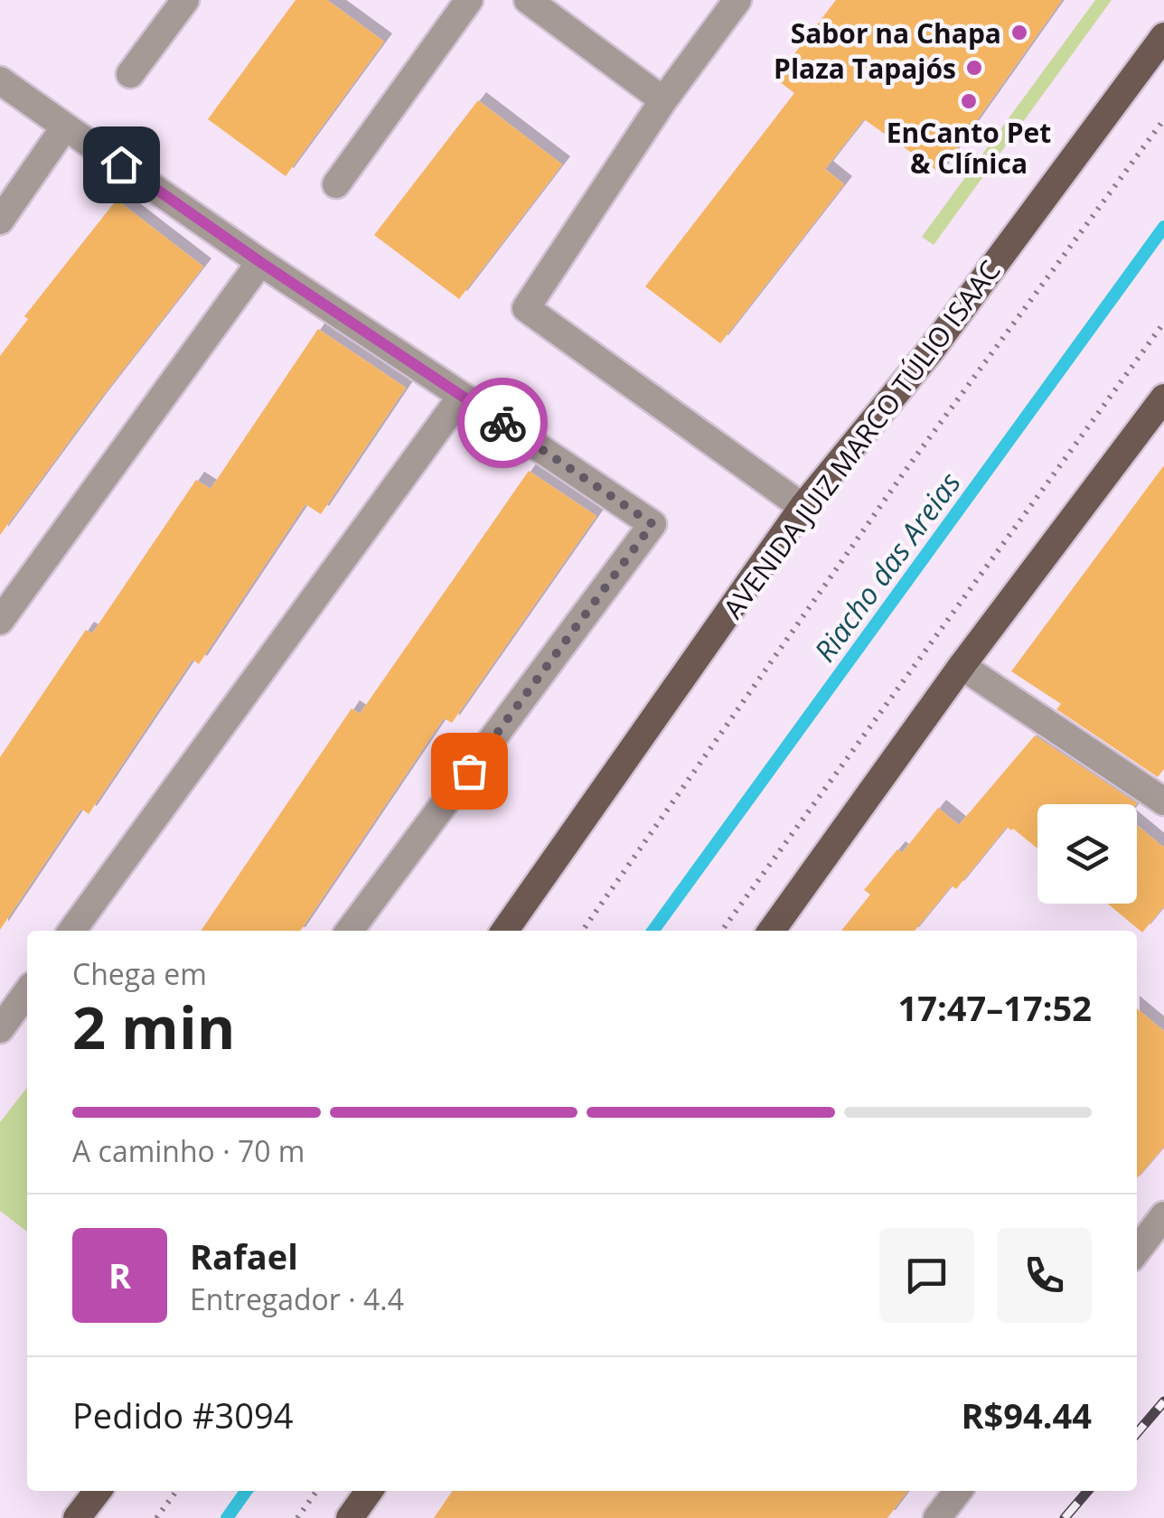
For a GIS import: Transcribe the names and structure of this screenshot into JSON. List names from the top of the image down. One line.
{"streets":{"main road":["AVENIDA JUIZ MARCO TÚLIO ISAAC"]},"water":["Riacho das Areias"],"places":["Sabor na Chapa","Plaza Tapajós","EnCanto Pet & Clínica"],"page":{"heading":["2 min","Chega em","17:47–17:52"],"panel":["Rafael","Entregador · 4.4","Pedido #3094","R$94.44"],"bar":"A caminho · 70 m","round":"R"}}
